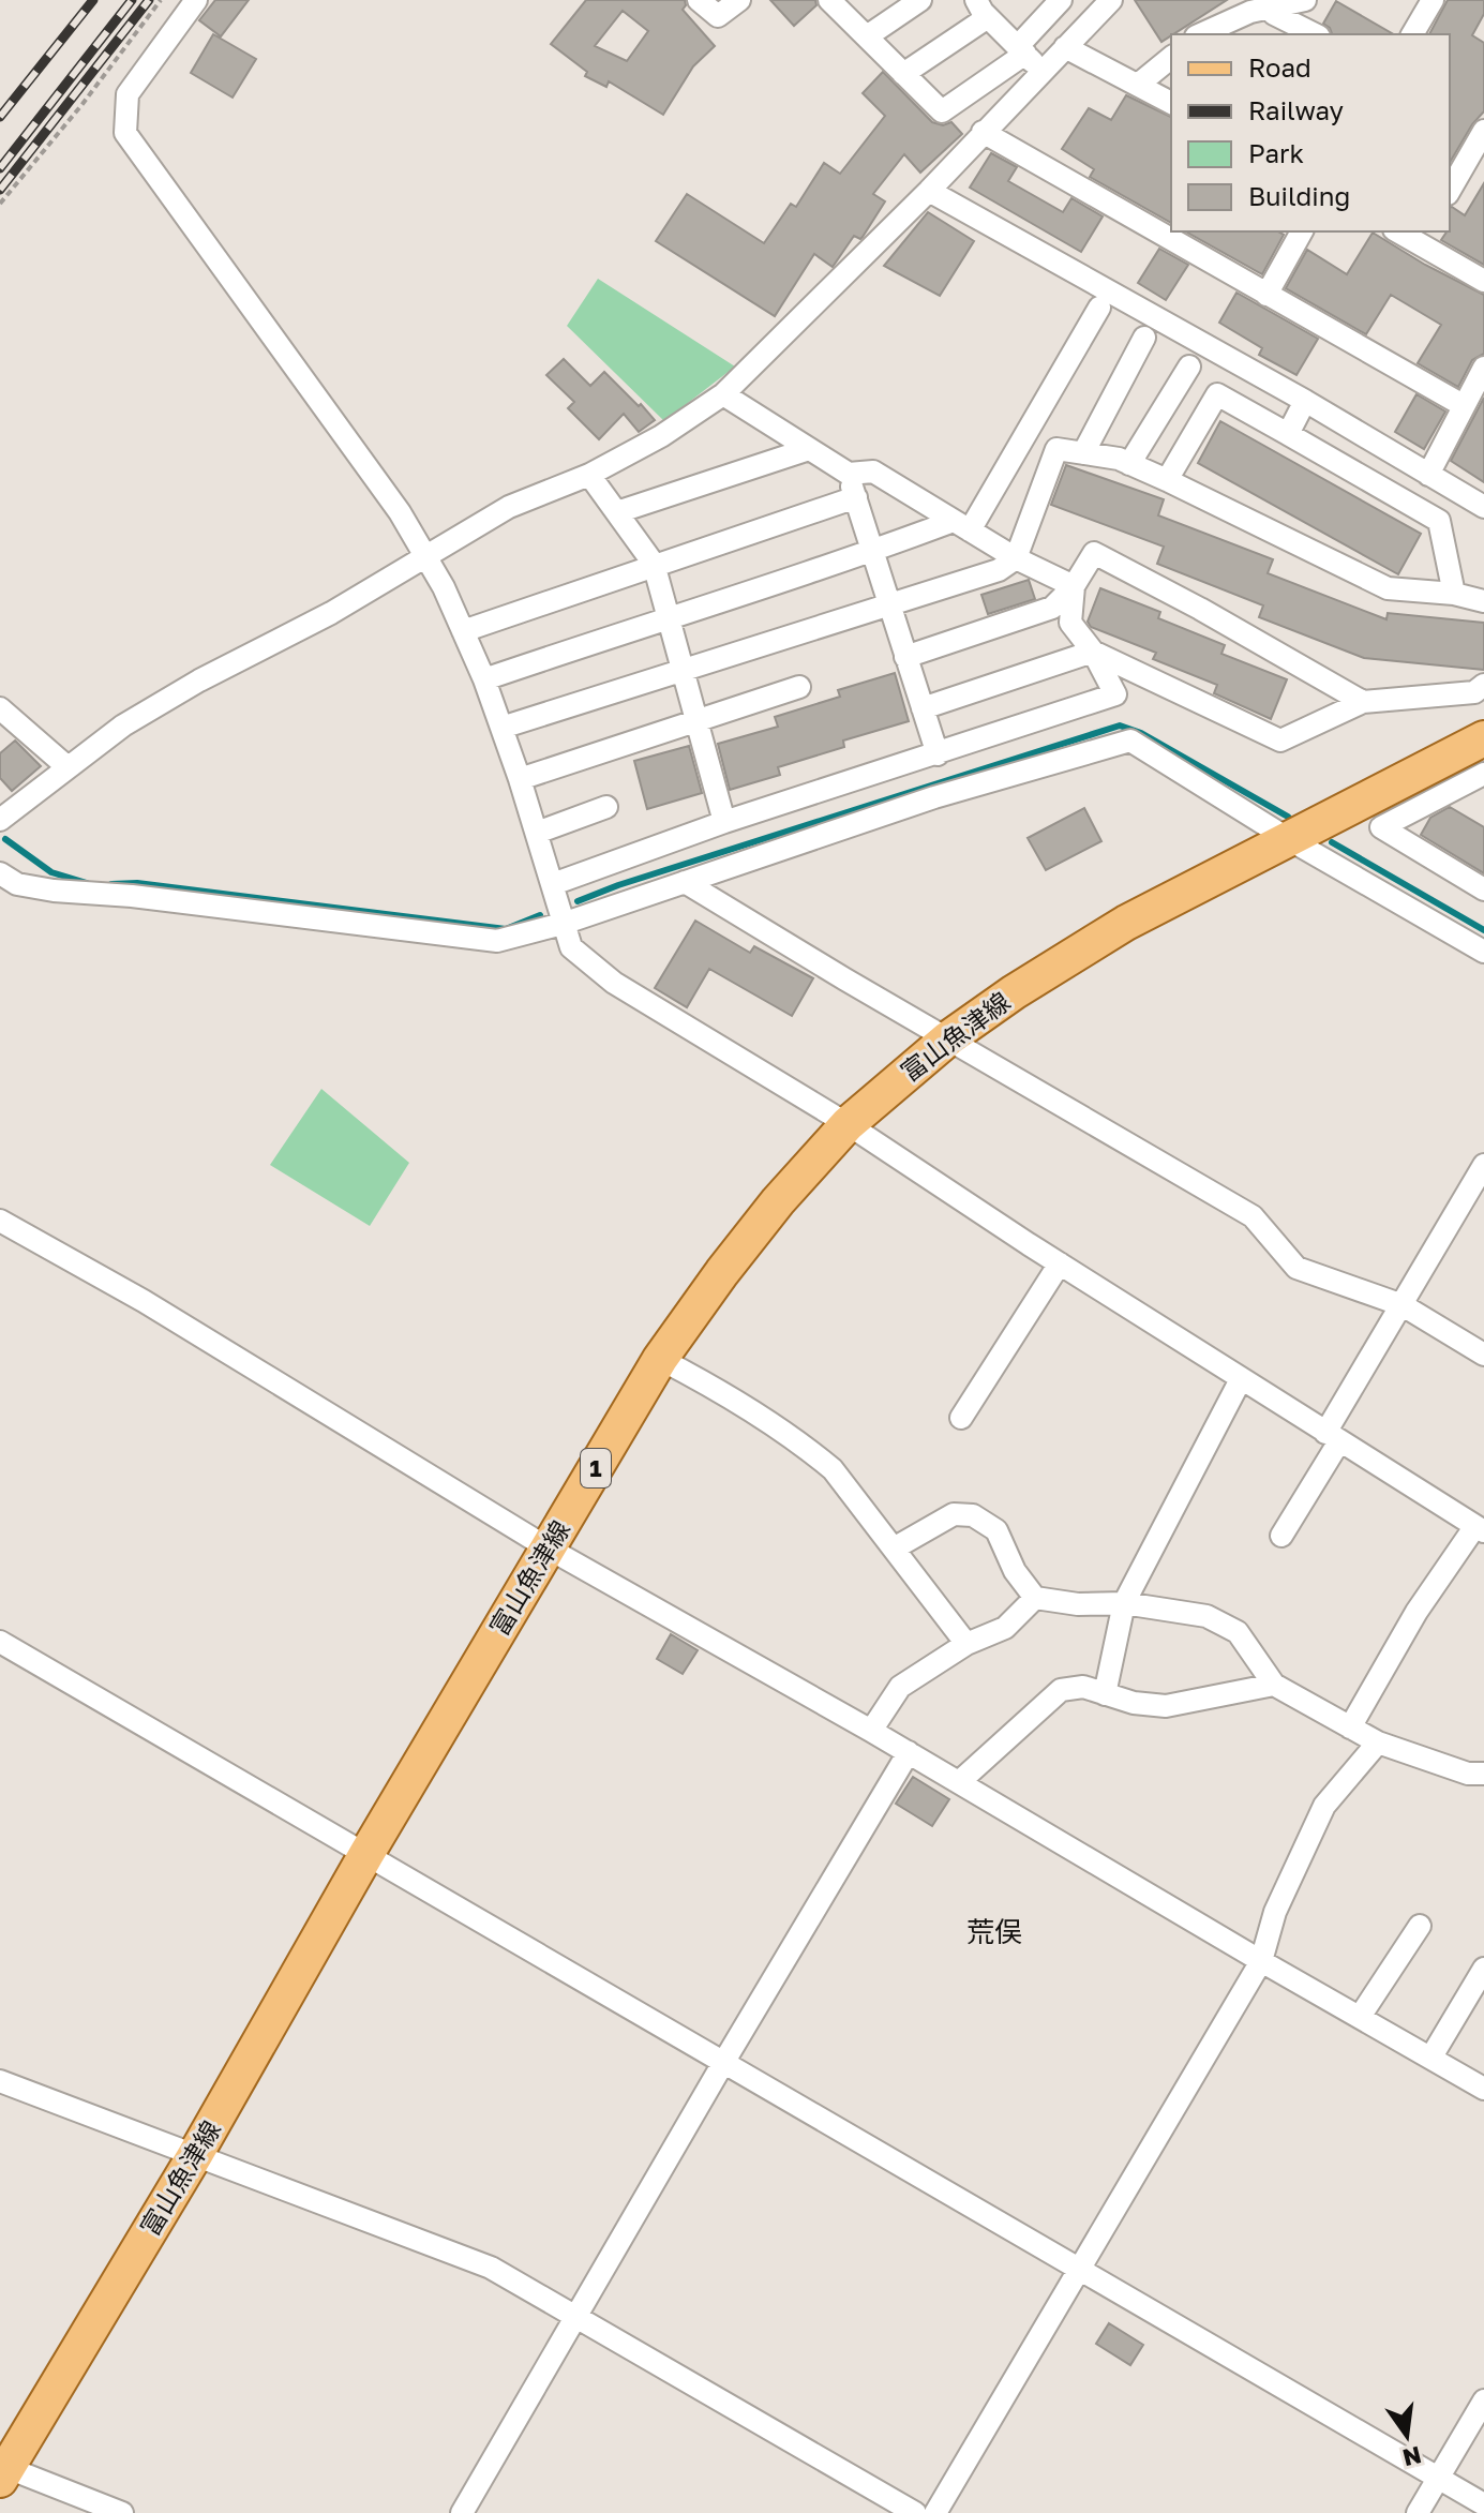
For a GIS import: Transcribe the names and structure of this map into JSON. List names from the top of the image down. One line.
{"streets":{"main road":["富山魚津線","1"]},"districts":["荒俣"],"legend":["Road","Railway","Park","Building"],"north":"bottom"}
